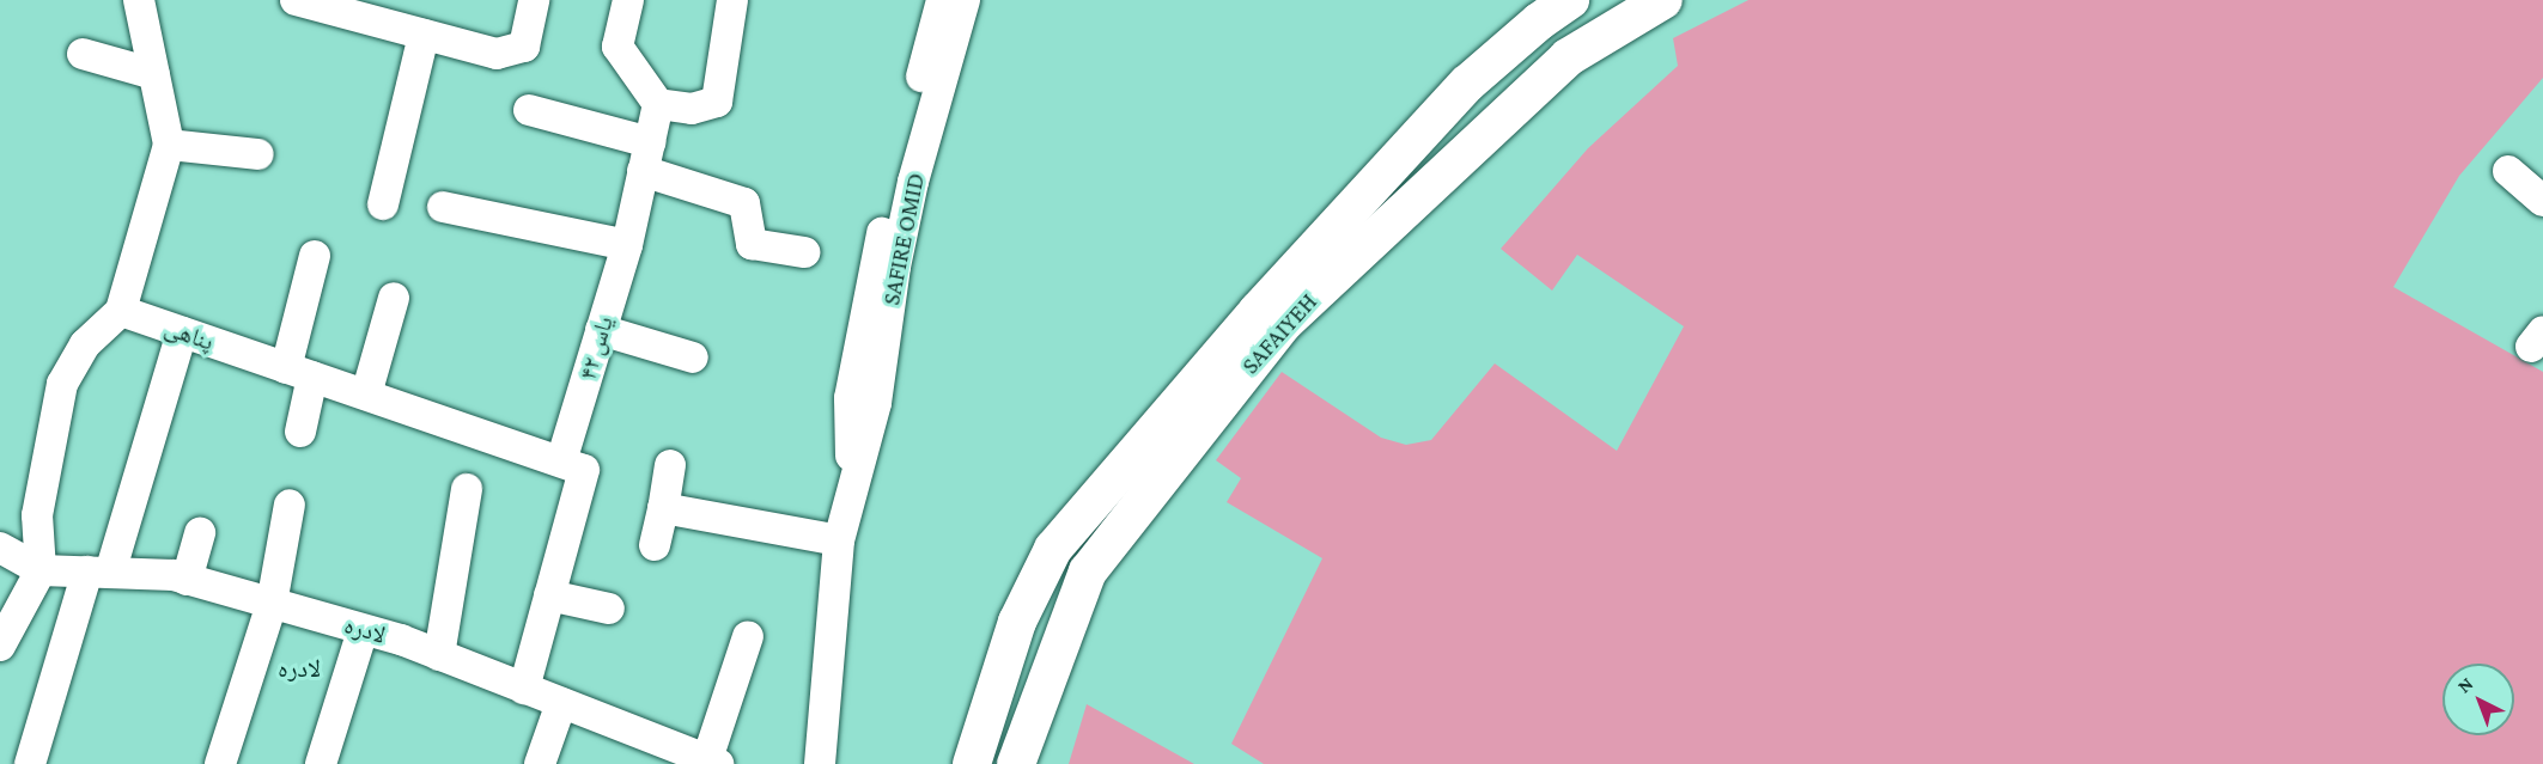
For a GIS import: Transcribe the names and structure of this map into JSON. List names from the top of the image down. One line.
{"streets":{"main road":["SAFAIYEH"],"street":["SAFIRE OMID","پناهی","یاس ۴۲","لادره"]},"crossings":[["پناهی","یاس ۴۲"]],"districts":["لادره"],"north":"top left"}
